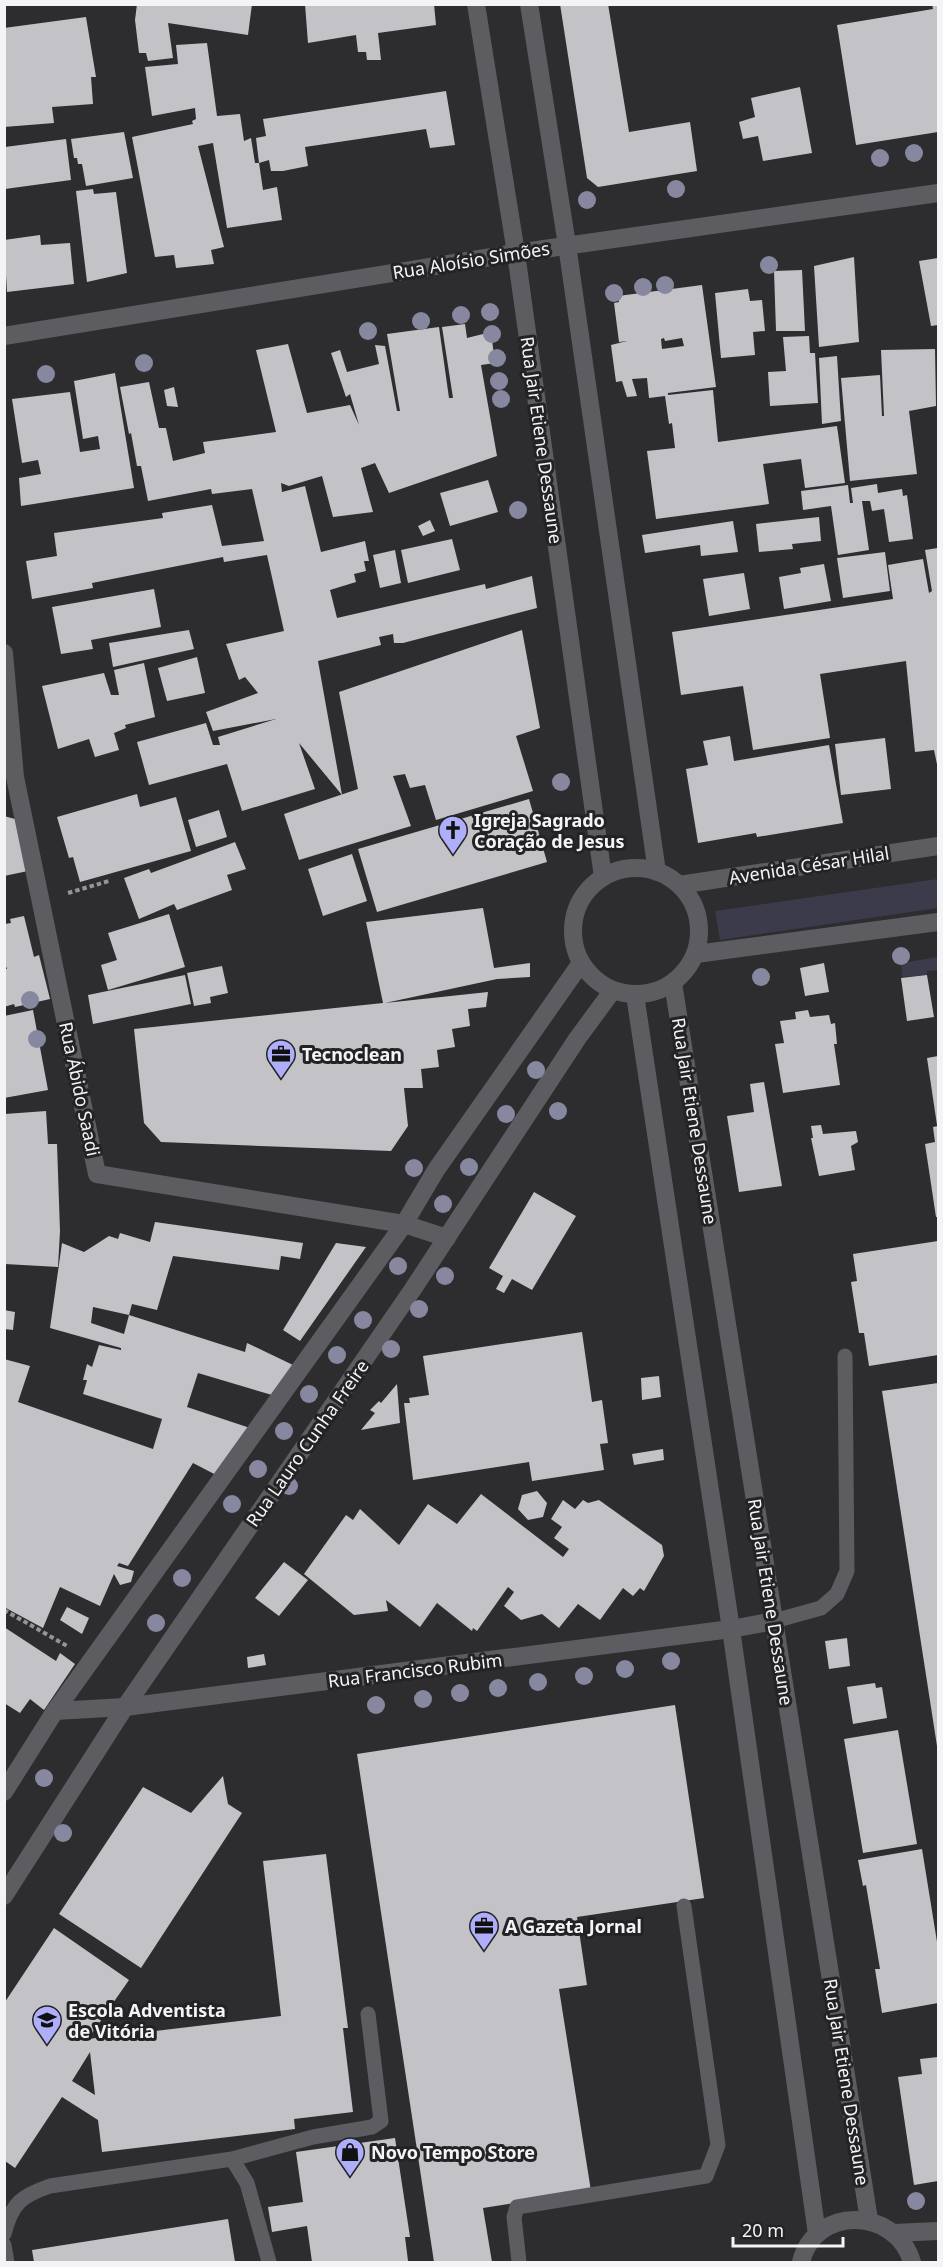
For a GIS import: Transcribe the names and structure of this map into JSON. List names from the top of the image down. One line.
{"streets":{"street":["Rua Aloísio Simões","Rua Jair Etiene Dessaune","Avenida César Hilal","Rua Ábido Saadi","Rua Lauro Cunha Freire","Rua Francisco Rubim"]},"crossings":[["Rua Aloísio Simões","Rua Jair Etiene Dessaune"],["Rua Jair Etiene Dessaune","Avenida César Hilal"],["Rua Jair Etiene Dessaune","Rua Lauro Cunha Freire"],["Rua Jair Etiene Dessaune","Rua Francisco Rubim"],["Avenida César Hilal","Rua Lauro Cunha Freire"],["Rua Ábido Saadi","Rua Lauro Cunha Freire"],["Rua Lauro Cunha Freire","Rua Francisco Rubim"]],"places":{"church":["Igreja Sagrado Coração de Jesus"],"office":["Tecnoclean","A Gazeta Jornal"],"school or university":["Escola Adventista de Vitória"],"shop":["Novo Tempo Store"]},"scale_bar":"20 m"}
